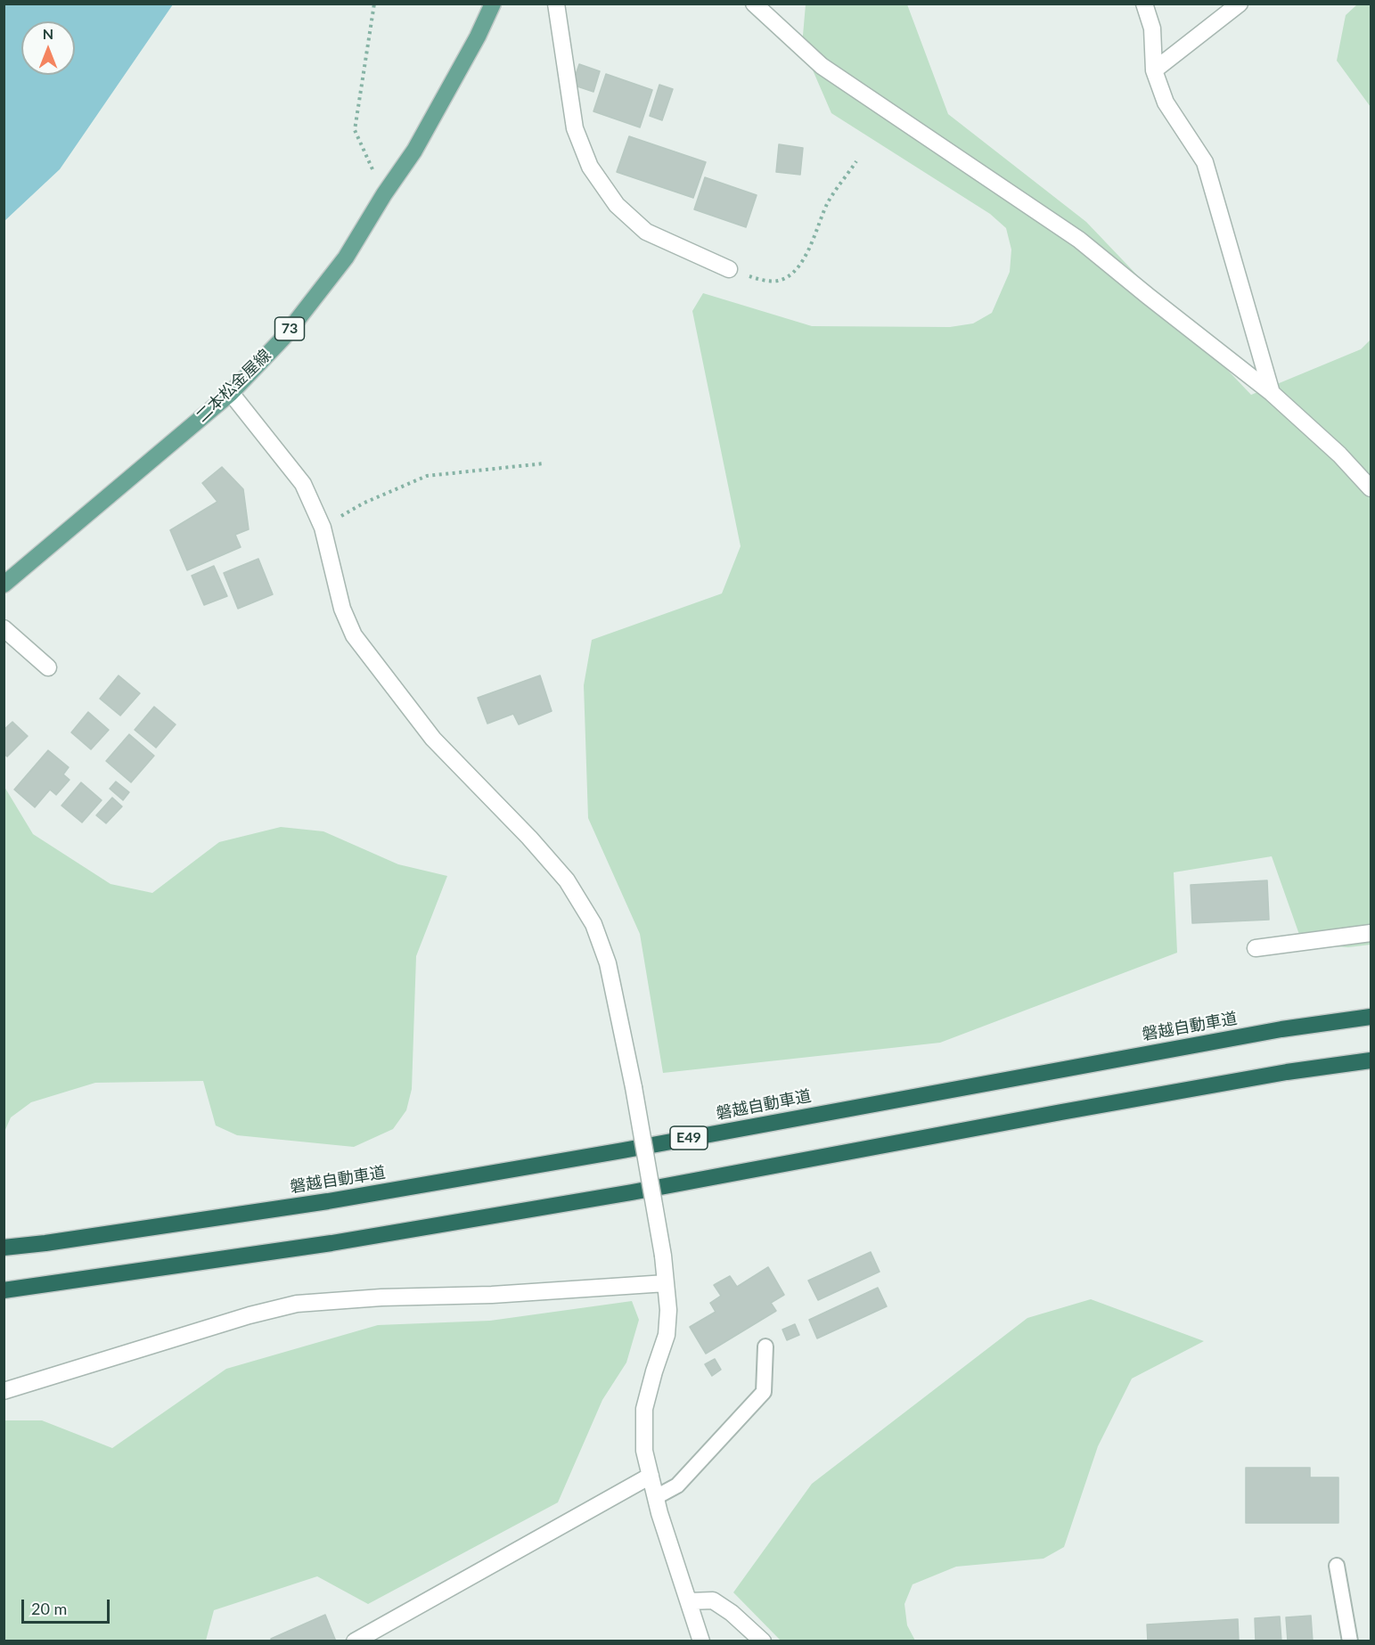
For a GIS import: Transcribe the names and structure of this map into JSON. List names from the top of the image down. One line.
{"streets":{"highway":["磐越自動車道","E49"],"main road":["73","二本松金屋線"]},"scale_bar":"20 m","north":"top"}
